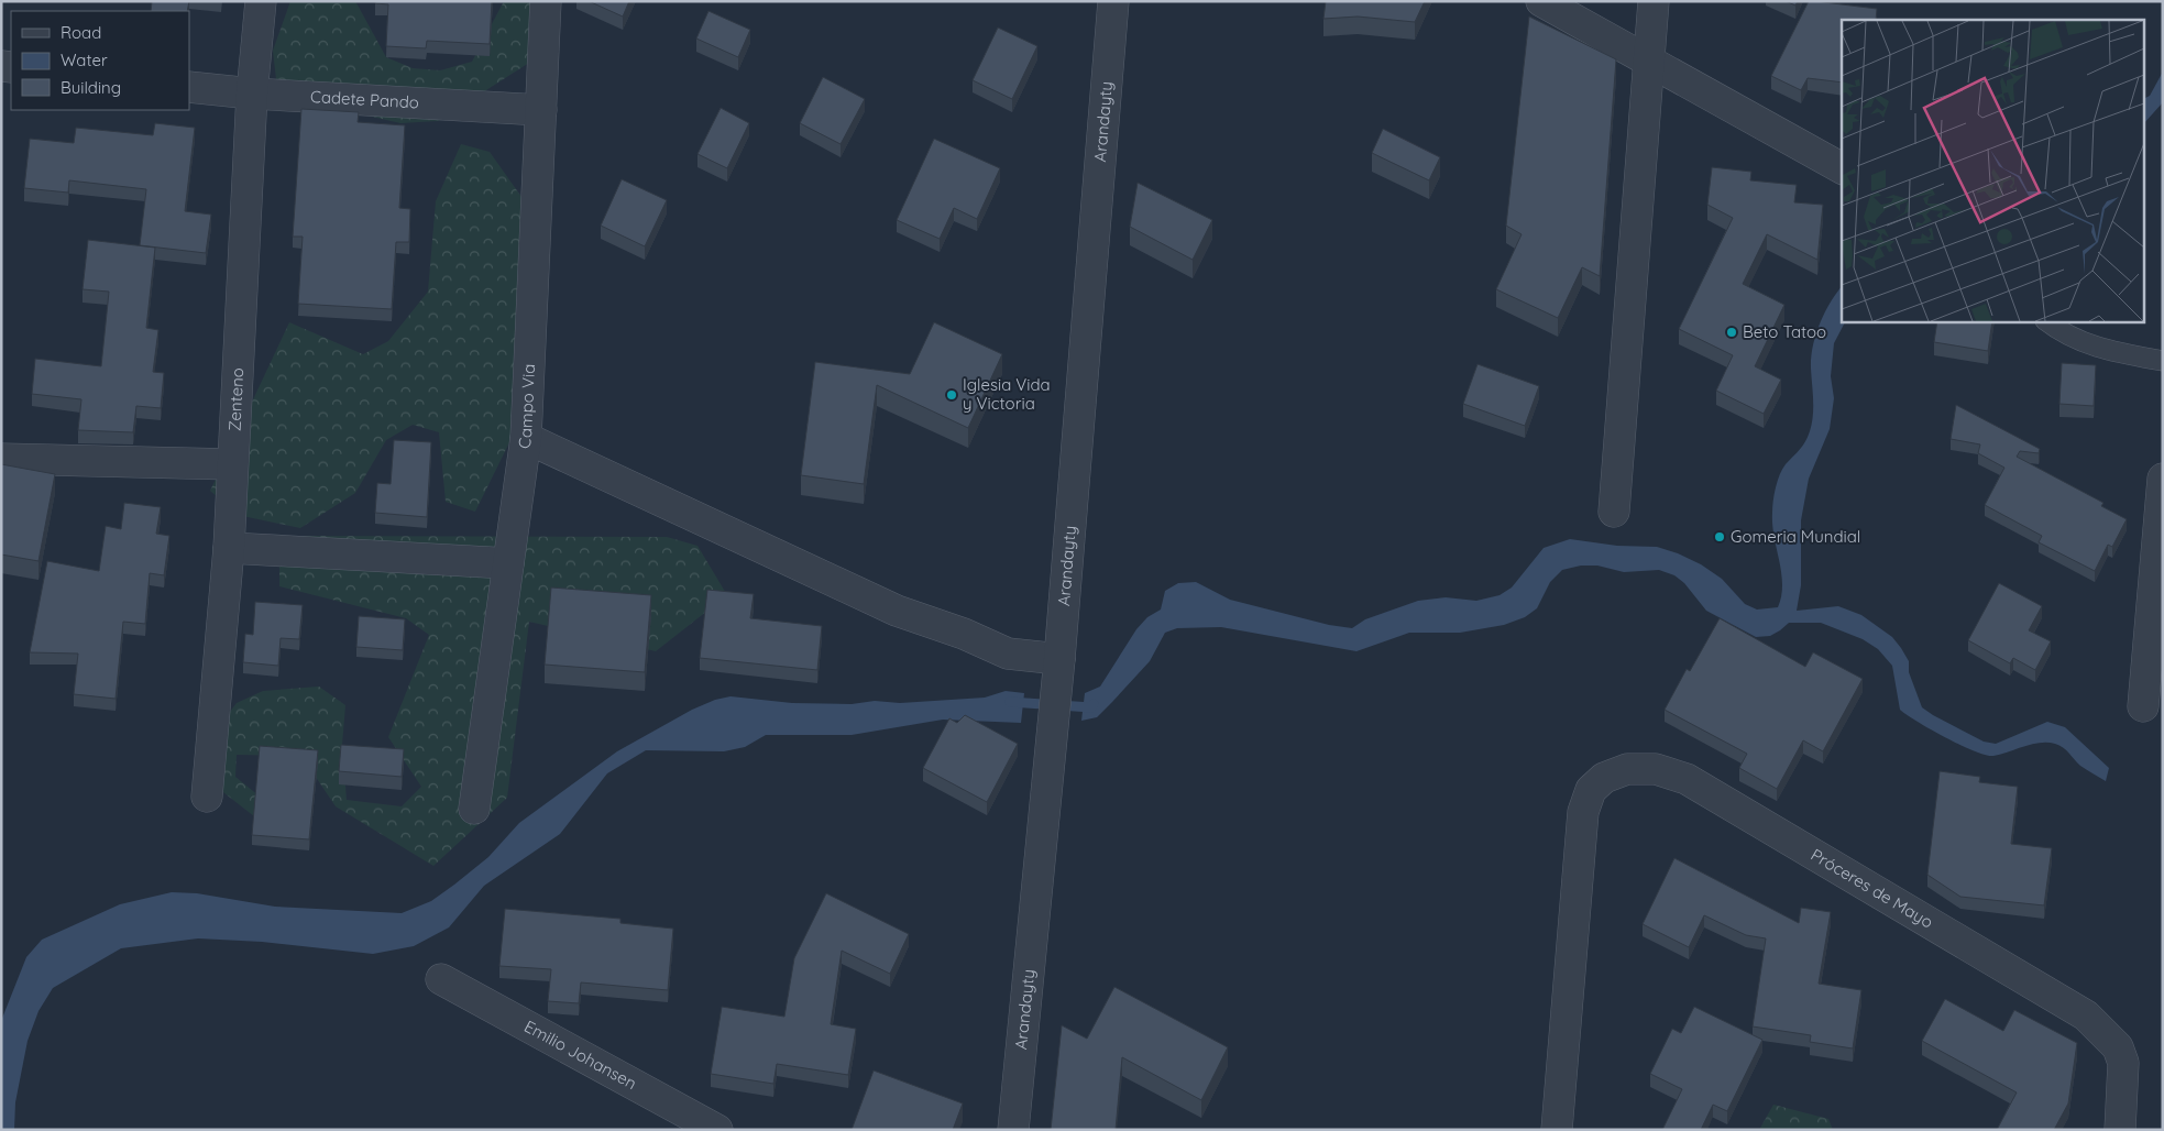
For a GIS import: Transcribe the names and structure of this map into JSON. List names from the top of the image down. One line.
{"streets":{"street":["Cadete Pando","Arandayty","Zenteno","Campo Via","Próceres de Mayo","Emilio Johansen"]},"crossings":[["Cadete Pando","Zenteno"],["Cadete Pando","Campo Via"]],"places":["Beto Tatoo","Iglesia Vida y Victoria","Gomeria Mundial"],"legend":["Road","Water","Building"]}
